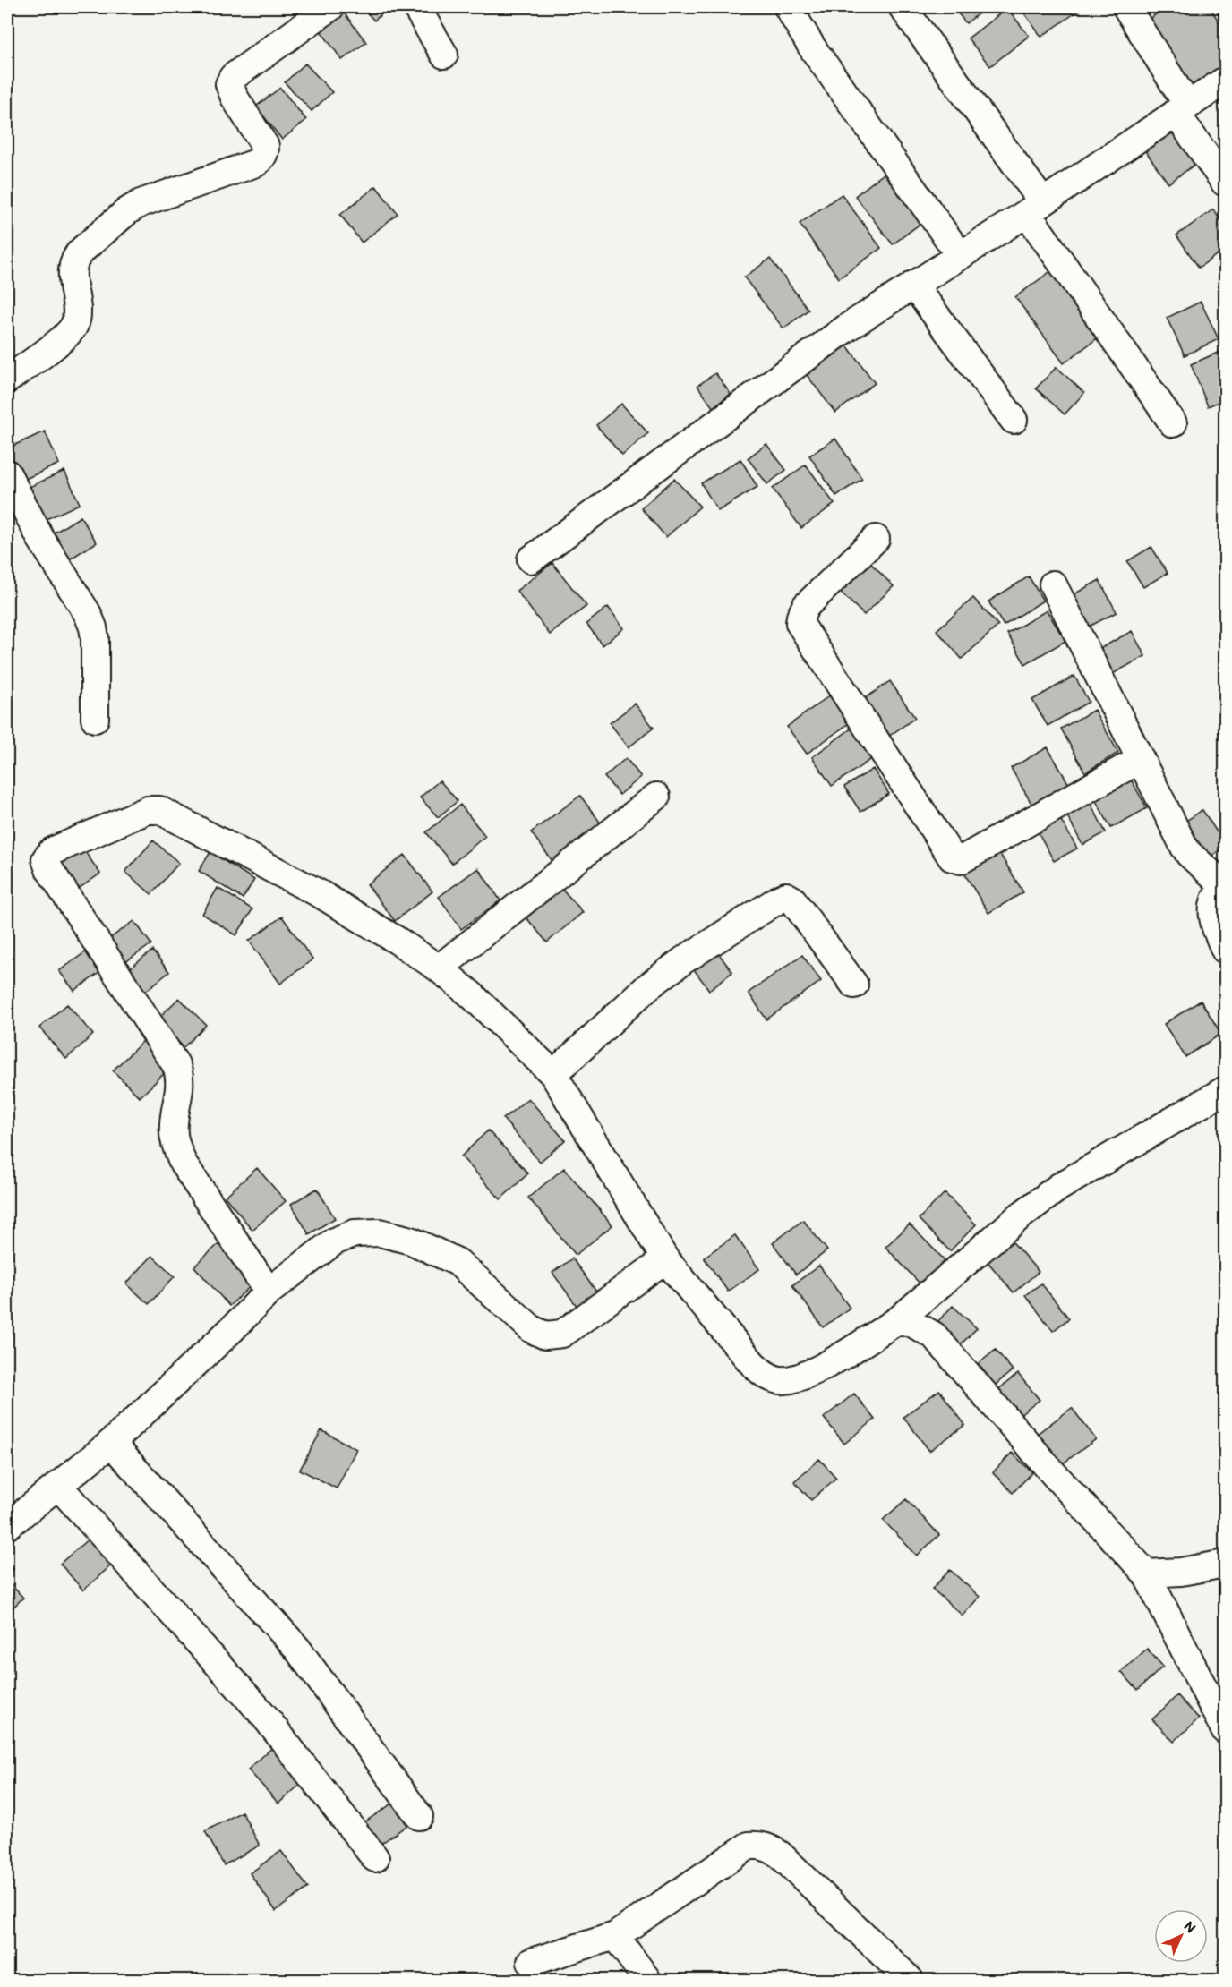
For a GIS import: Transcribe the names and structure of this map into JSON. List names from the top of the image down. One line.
{"north":"top right"}
